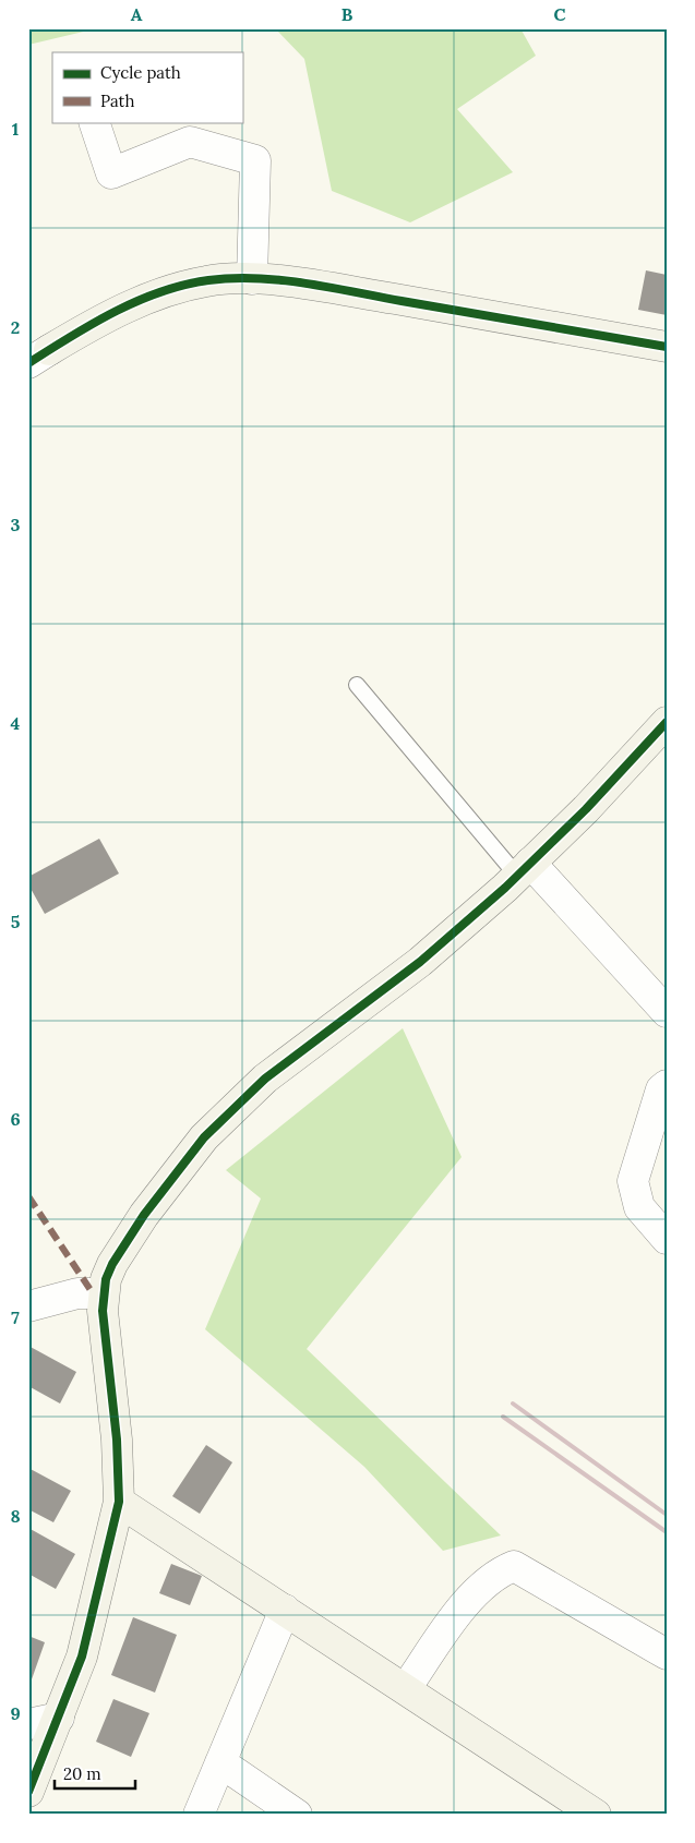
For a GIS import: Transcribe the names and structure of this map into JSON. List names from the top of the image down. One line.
{"legend":["Cycle path","Path"],"scale_bar":"20 m","grid":{"columns":["A","B","C"],"rows":["1","2","3","4","5","6","7","8","9"]}}
